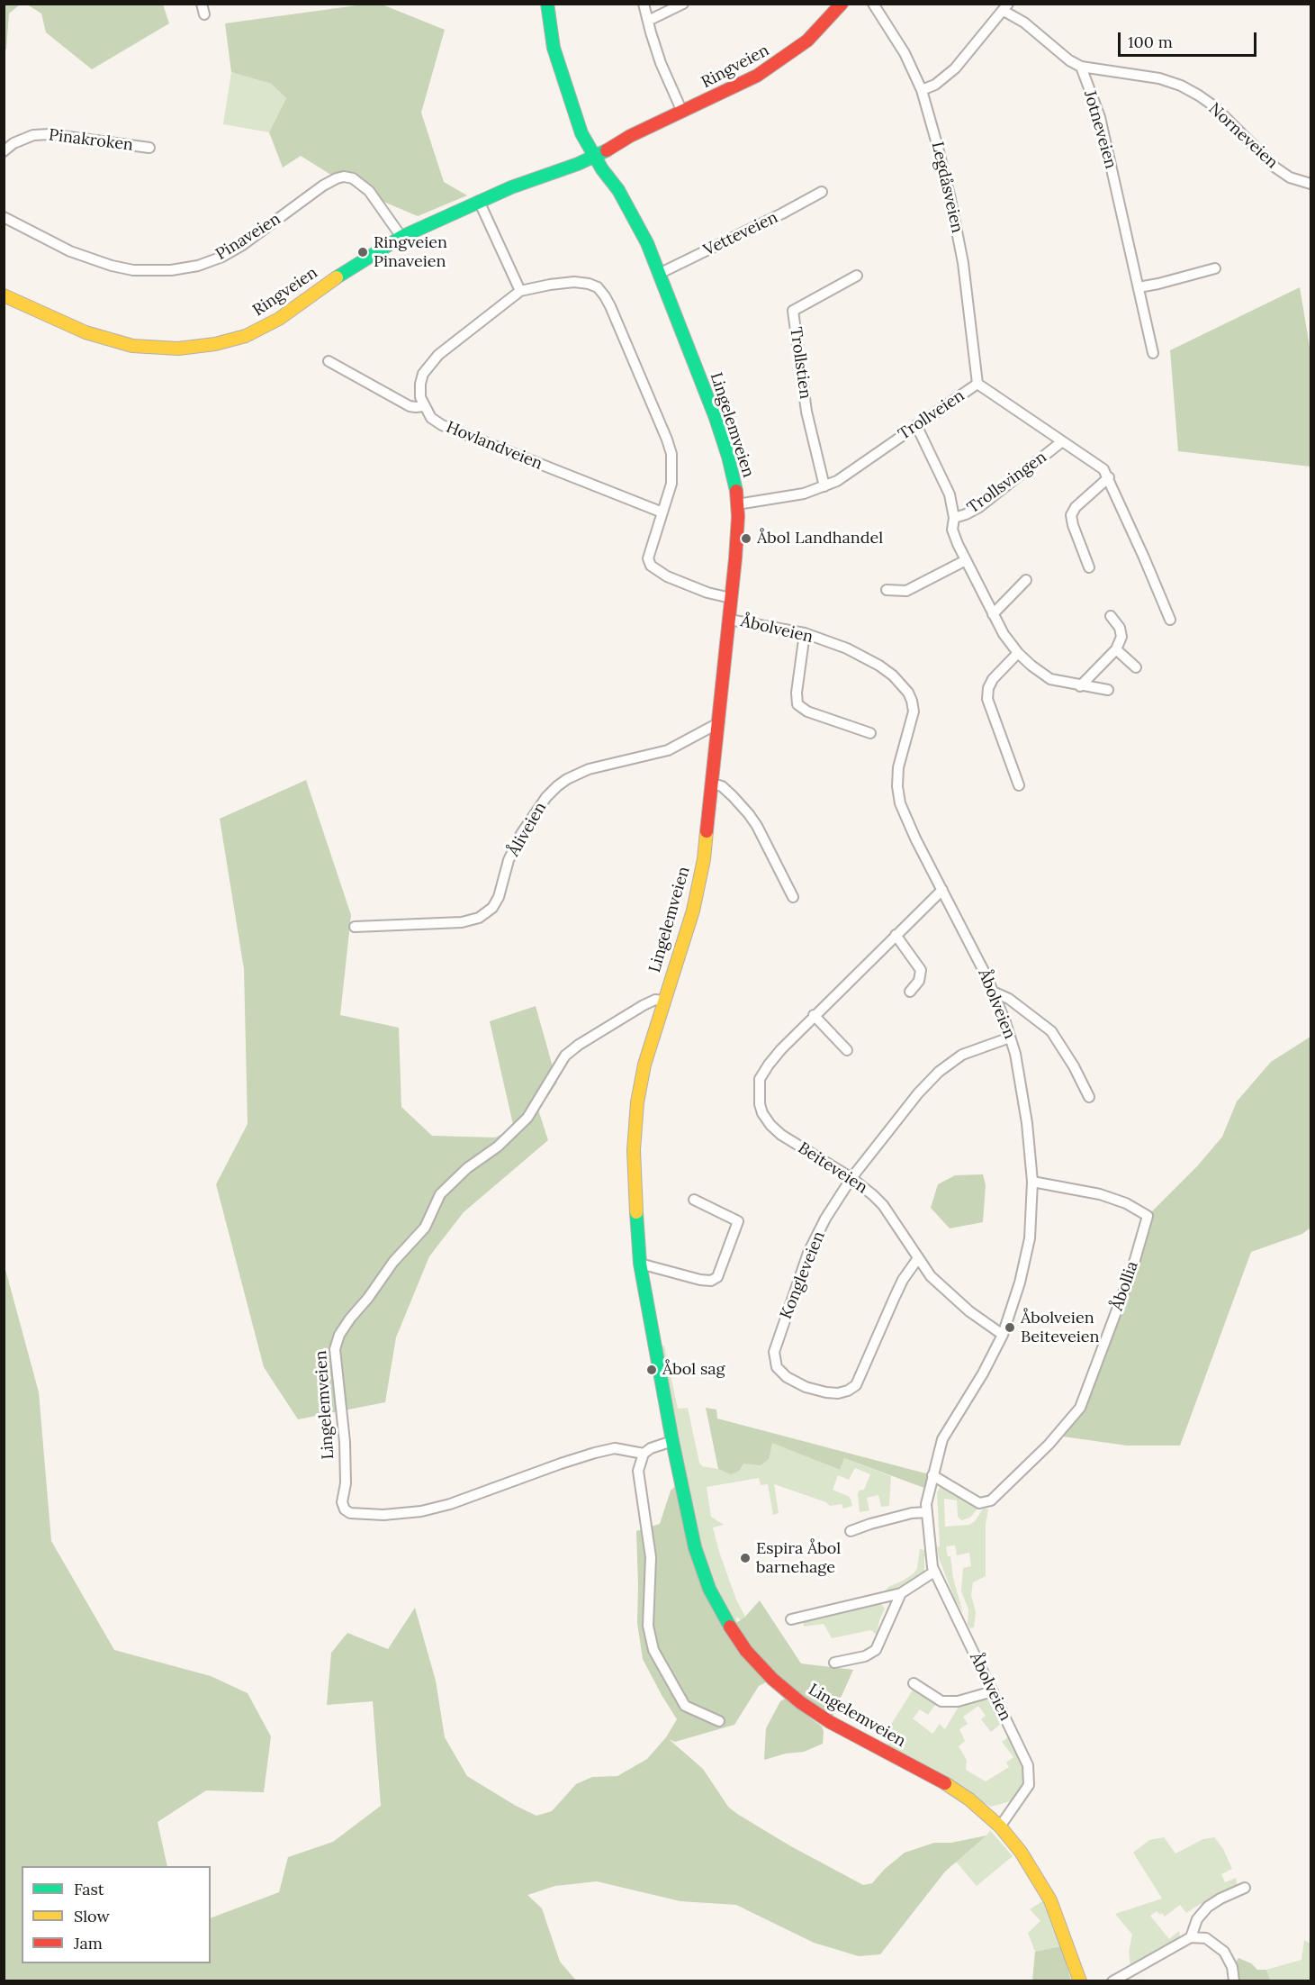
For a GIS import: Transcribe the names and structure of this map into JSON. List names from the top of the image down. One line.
{"streets":{"main road":["Ringveien","Lingelemveien"],"street":["Jotneveien","Norneveien","Pinakroken","Legdåsveien","Vetteveien","Pinaveien","Trollstien","Trollveien","Hovlandveien","Trollsvingen","Åbolveien","Åliveien","Beiteveien","Kongleveien","Åbollia"]},"crossings":[["Ringveien","Pinaveien"],["Ringveien","Lingelemveien"],["Jotneveien","Norneveien"],["Legdåsveien","Trollveien"],["Vetteveien","Lingelemveien"],["Trollstien","Trollveien"],["Trollveien","Lingelemveien"],["Trollveien","Trollsvingen"],["Lingelemveien","Åbolveien"],["Lingelemveien","Åliveien"],["Åbolveien","Beiteveien"],["Åbolveien","Kongleveien"],["Åbolveien","Åbollia"],["Beiteveien","Kongleveien"]],"places":["Ringveien Pinaveien","Åbol Landhandel","Åbolveien Beiteveien","Åbol sag","Espira Åbol barnehage"],"legend":["Fast","Slow","Jam"],"scale_bar":"100 m"}
